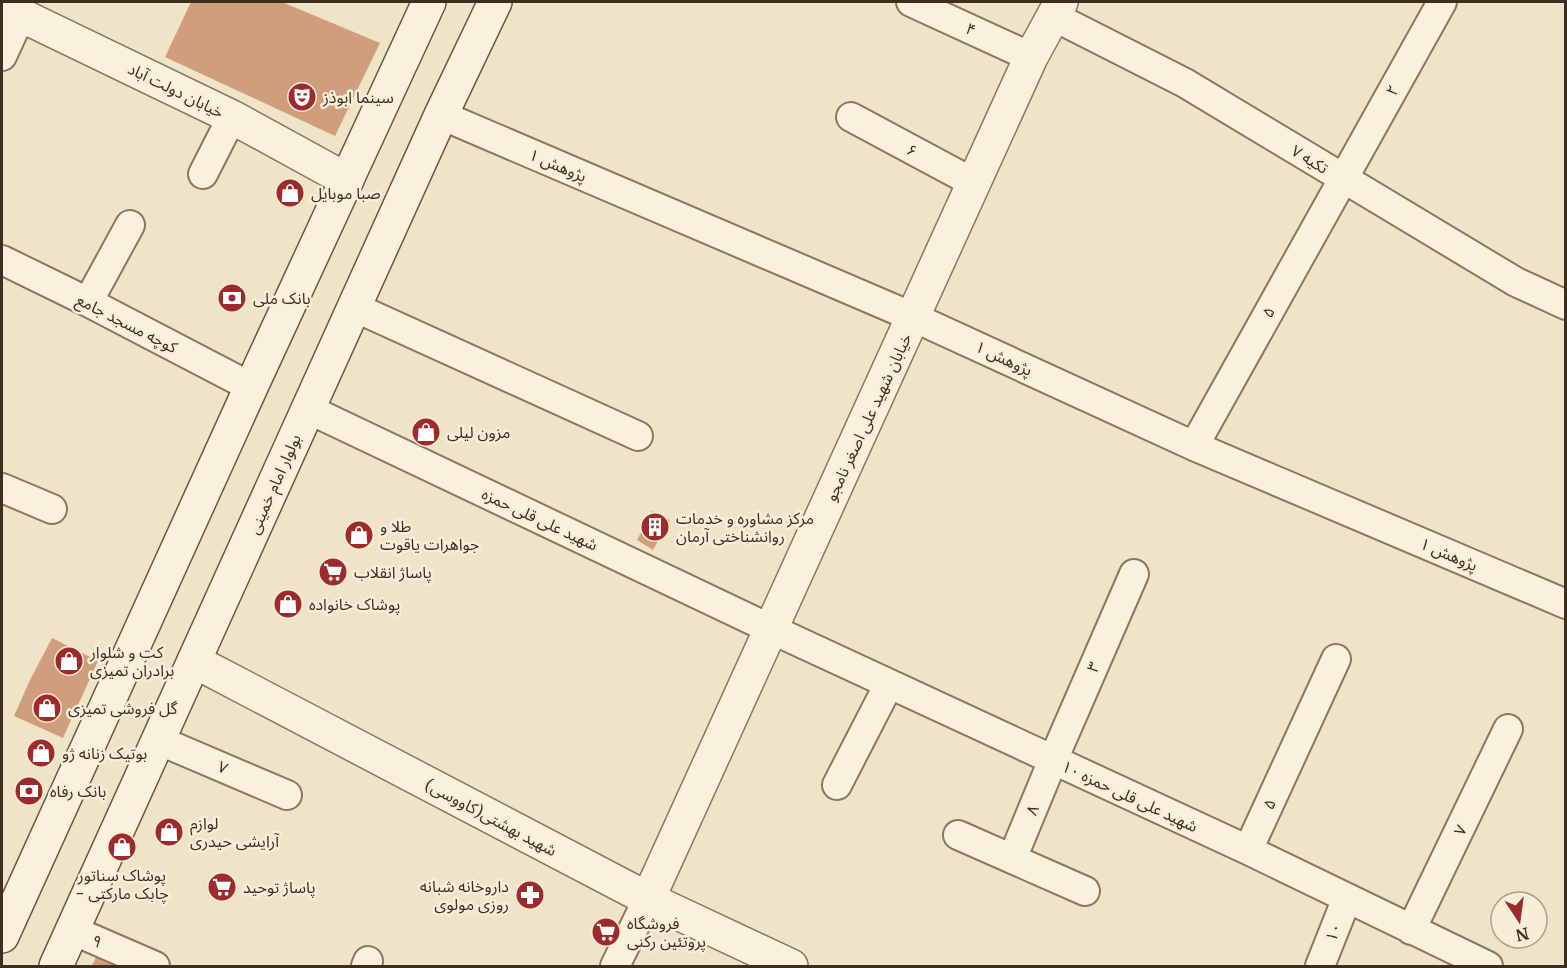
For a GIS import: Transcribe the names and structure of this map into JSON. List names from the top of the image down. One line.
{"streets":{"main road":["خیابان دولت آباد","خیابان شهید علی اصغر نامجو","بولوار امام خمینی","شهید بهشتی(کاووسی)"],"street":["۴","۲","۶","تکیه ۷","پژوهش ۱","۵","کوچه مسجد جامع","شهید علی قلی حمزه","۳","۷","شهید علی قلی حمزه ۱۰","۸","۱۰","۹"]},"crossings":[["۴","خیابان شهید علی اصغر نامجو"],["۲","تکیه ۷"],["۲","۵"],["۶","خیابان شهید علی اصغر نامجو"],["تکیه ۷","۵"],["تکیه ۷","خیابان شهید علی اصغر نامجو"],["پژوهش ۱","۵"],["پژوهش ۱","خیابان شهید علی اصغر نامجو"],["پژوهش ۱","بولوار امام خمینی"],["۵","شهید علی قلی حمزه ۱۰"],["خیابان شهید علی اصغر نامجو","شهید علی قلی حمزه"],["خیابان شهید علی اصغر نامجو","شهید علی قلی حمزه ۱۰"],["خیابان شهید علی اصغر نامجو","شهید بهشتی(کاووسی)"],["بولوار امام خمینی","شهید علی قلی حمزه"],["بولوار امام خمینی","۷"],["بولوار امام خمینی","شهید بهشتی(کاووسی)"],["بولوار امام خمینی","۹"],["شهید علی قلی حمزه","شهید علی قلی حمزه ۱۰"],["۳","شهید علی قلی حمزه ۱۰"],["۳","۸"],["۷","شهید علی قلی حمزه ۱۰"],["شهید علی قلی حمزه ۱۰","۸"],["شهید علی قلی حمزه ۱۰","۱۰"]],"places":{"theatre":["سینما ابوذز"],"shop":["صبا موبایل","مزون لیلی","طلا و جواهرات یاقوت","پوشاک خانواده","کت و شلوار برادران تمیزی","گل فروشی تمیزی","بوتیک زنانه ژو","لوازم آرایشی حیدری","پوشاک سناتور - چابک مارکتی"],"bank":["بانک ملی","بانک رفاه"],"building":["مرکز مشاوره و خدمات روانشناختی آرمان"],"supermarket":["پاساژ انقلاب","پاساژ توحید","فروشگاه پروتئین رکنی"],"pharmacy":["داروخانه شبانه روزی مولوی"]},"north":"bottom"}
